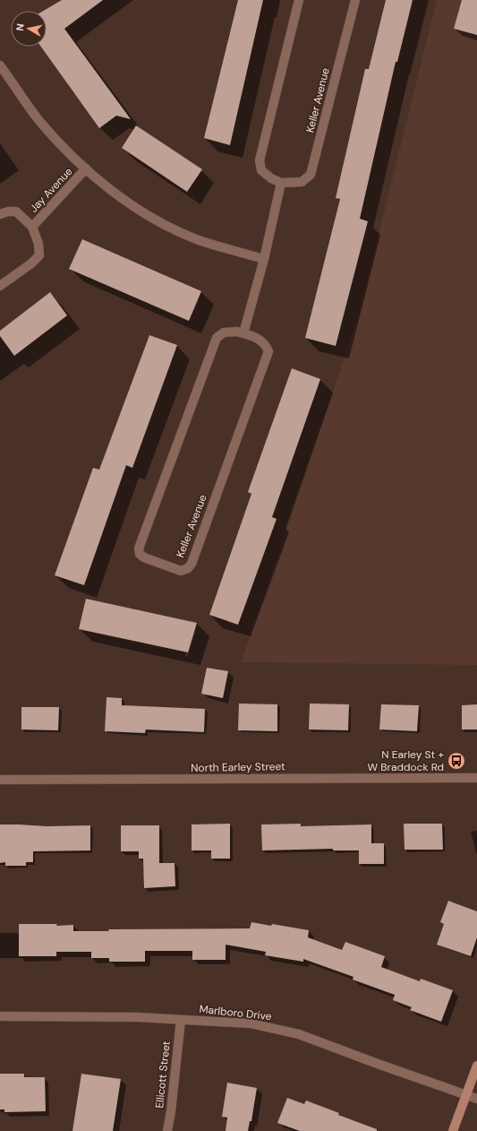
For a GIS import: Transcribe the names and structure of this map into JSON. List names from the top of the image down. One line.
{"streets":{"street":["Keller Avenue","Jay Avenue","North Earley Street","Marlboro Drive","Ellicott Street"]},"crossings":[["Marlboro Drive","Ellicott Street"]],"places":{"bus stop":["N Earley St + W Braddock Rd"]},"north":"left"}
